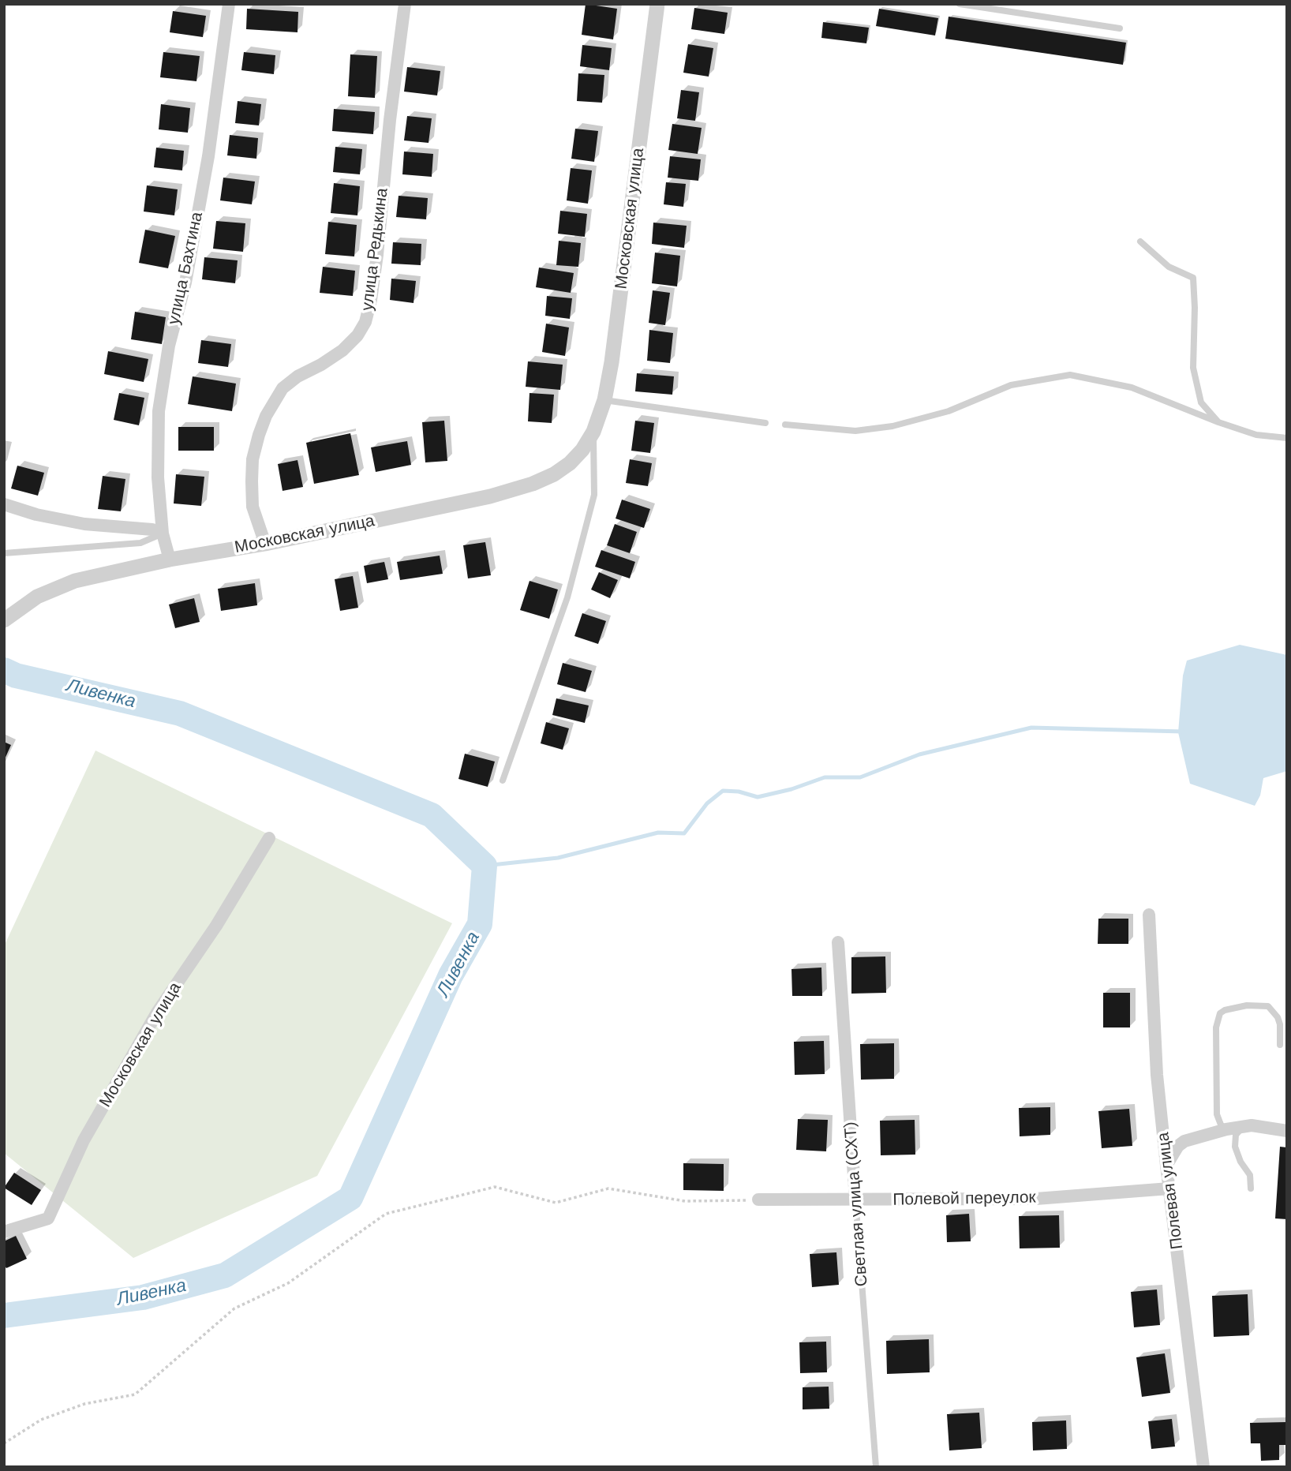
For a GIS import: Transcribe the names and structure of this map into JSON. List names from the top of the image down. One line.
{"streets":{"street":["Московская улица","улица Редькина","улица Бахтина","Полевая улица","Полевой переулок","Светлая улица (СХТ)"]},"crossings":[["Московская улица","улица Редькина"],["Московская улица","улица Бахтина"],["Полевая улица","Полевой переулок"],["Полевой переулок","Светлая улица (СХТ)"]],"water":["Ливенка"]}
